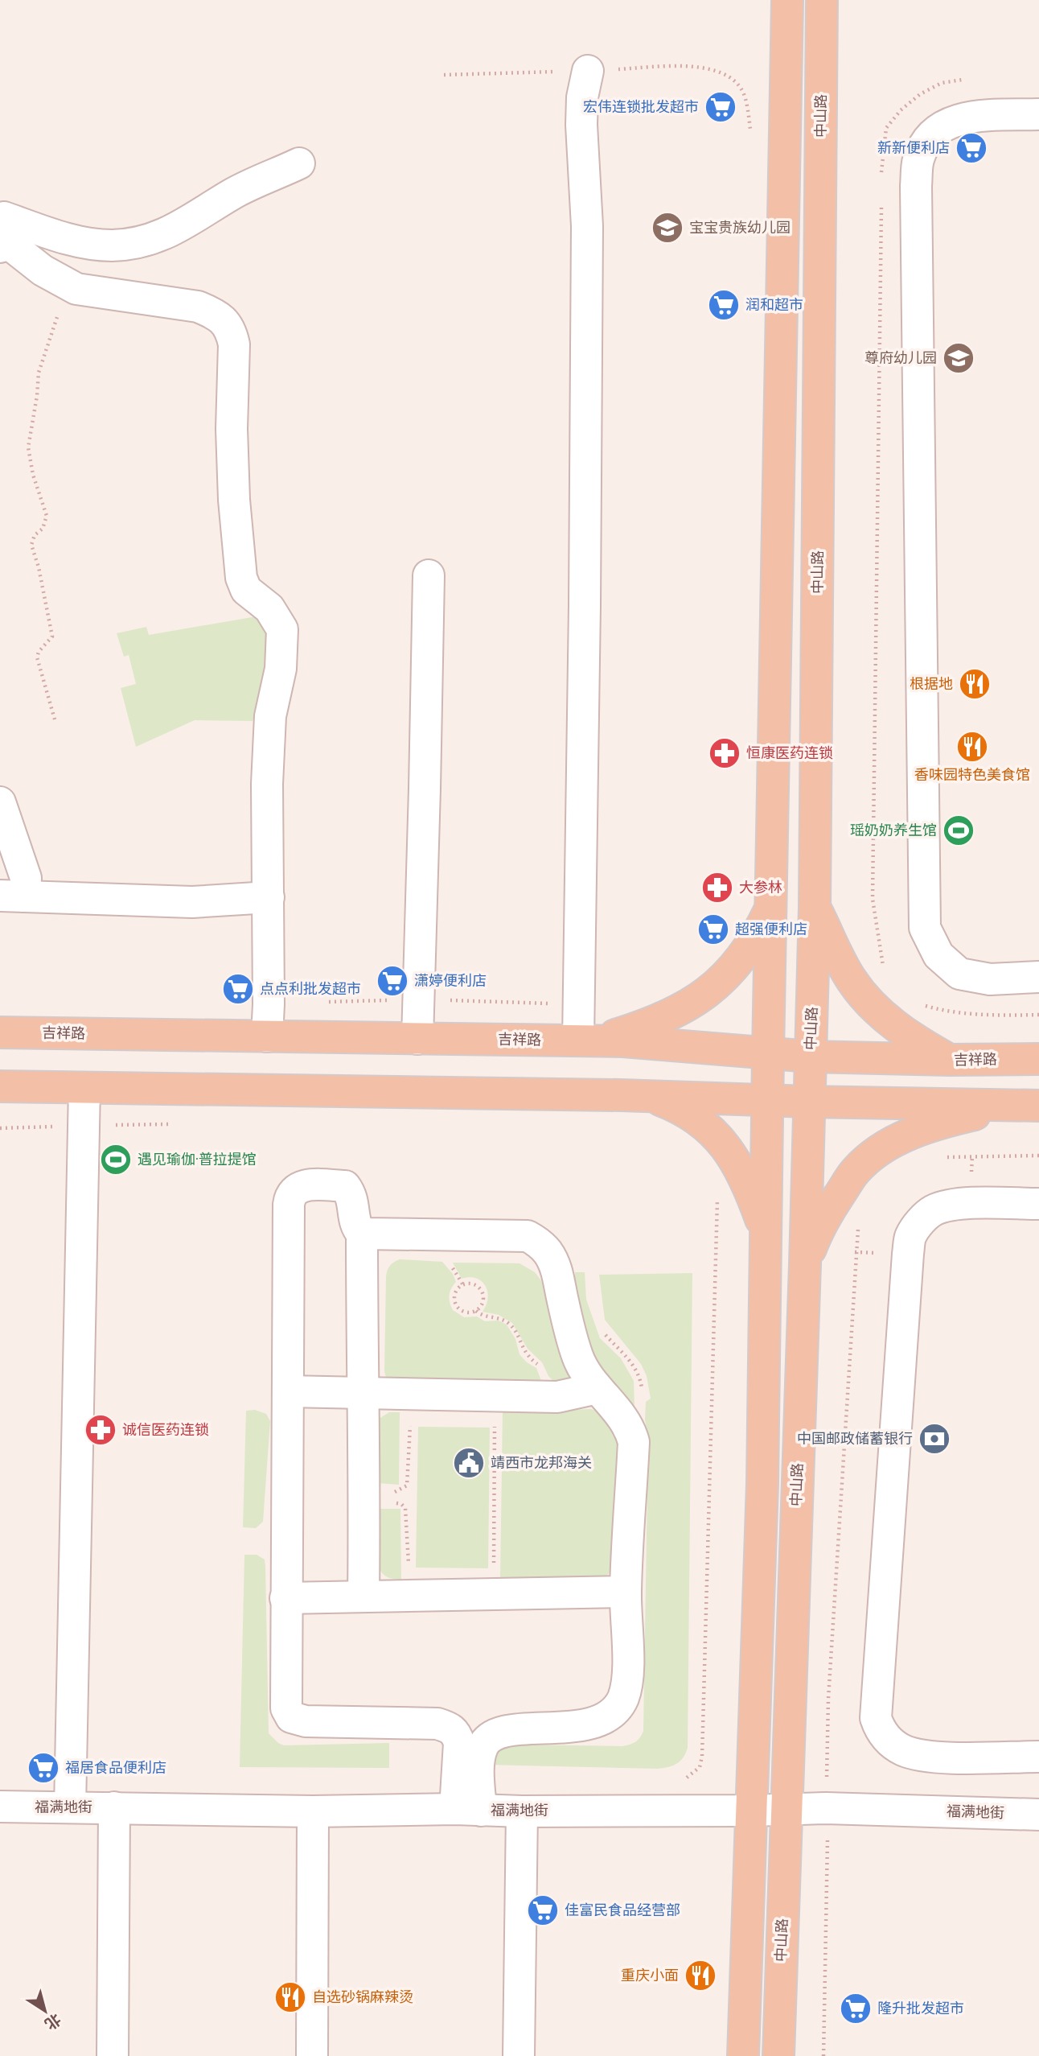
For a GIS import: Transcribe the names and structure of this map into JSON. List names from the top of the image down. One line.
{"streets":{"main road":["中山路","吉祥路"],"street":["福满地街"]},"crossings":[["中山路","吉祥路"],["中山路","福满地街"]],"places":{"supermarket":["宏伟连锁批发超市","新新便利店","润和超市","超强便利店","潇婷便利店","点点利批发超市","福居食品便利店","佳富民食品经营部","隆升批发超市"],"school or university":["宝宝贵族幼儿园","尊府幼儿园"],"restaurant":["根据地","香味园特色美食馆","重庆小面","自选砂锅麻辣烫"],"pharmacy":["恒康医药连锁","大参林","诚信医药连锁"],"sports":["瑶奶奶养生馆","遇见瑜伽·普拉提馆"],"bank":["中国邮政储蓄银行"],"public building":["靖西市龙邦海关"]},"north":"bottom right"}
